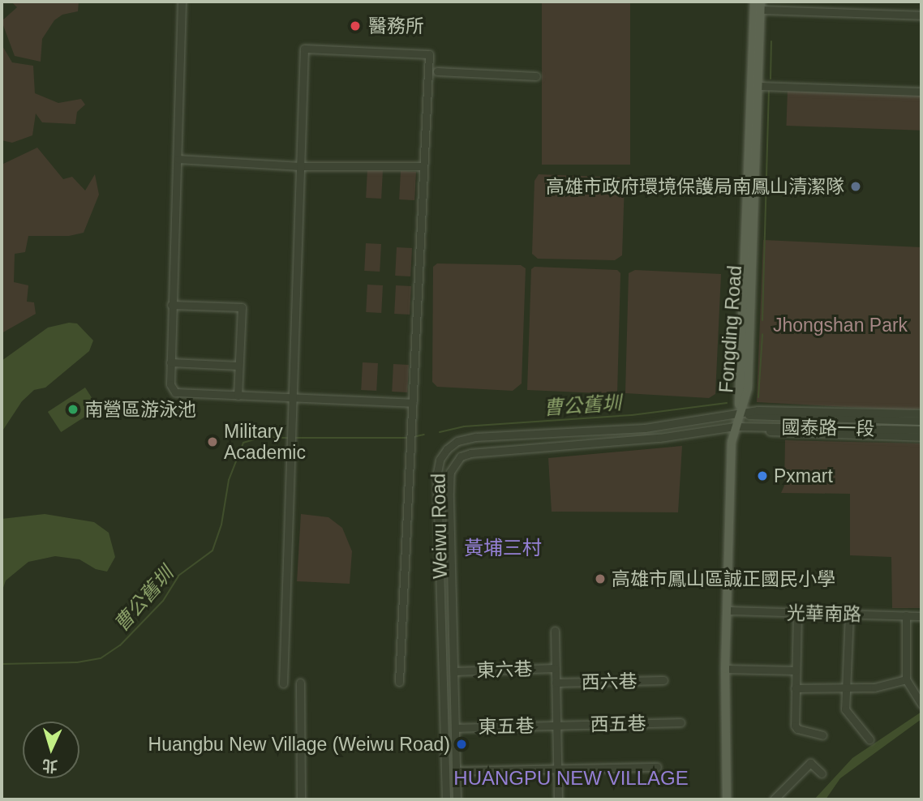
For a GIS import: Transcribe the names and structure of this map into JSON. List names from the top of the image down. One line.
{"streets":{"main road":["Fongding Road"],"street":["國泰路一段","Weiwu Road","光華南路","東六巷","西六巷","西五巷","東五巷"]},"crossings":[["Fongding Road","國泰路一段"],["Fongding Road","Weiwu Road"],["國泰路一段","Weiwu Road"],["Weiwu Road","東六巷"],["Weiwu Road","東五巷"],["西五巷","東五巷"]],"districts":["黃埔三村","HUANGPU NEW VILLAGE"],"water":["曹公舊圳"],"parks":["Jhongshan Park"],"places":["醫務所","高雄市政府環境保護局南鳳山清潔隊","南營區游泳池","Military Academic","Pxmart","高雄市鳳山區誠正國民小學","Huangbu New Village (Weiwu Road)"],"north":"bottom"}
